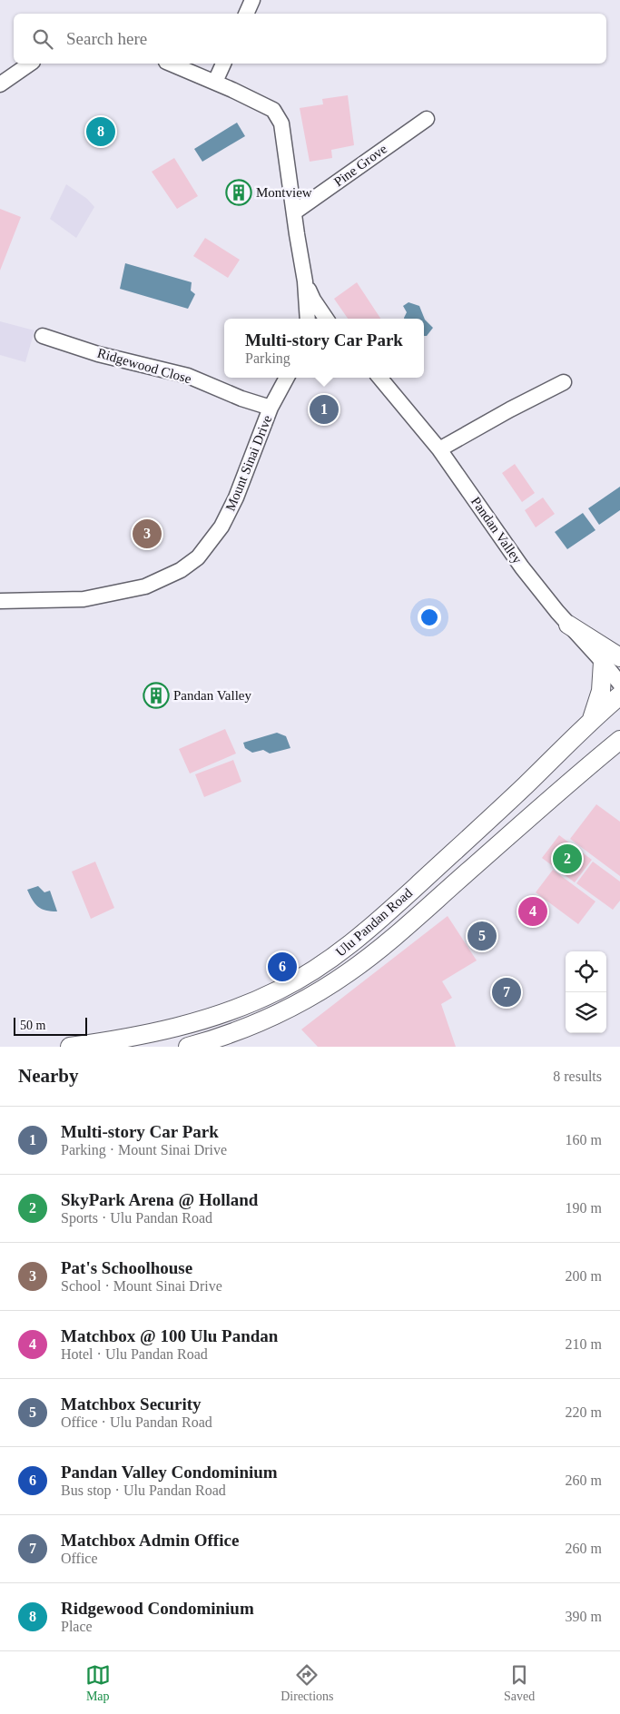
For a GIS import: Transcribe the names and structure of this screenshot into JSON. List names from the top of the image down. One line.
{"streets":{"main road":["Ulu Pandan Road"],"street":["Pine Grove","Ridgewood Close","Mount Sinai Drive","Pandan Valley"]},"crossings":[["Ridgewood Close","Mount Sinai Drive"]],"places":{"building":["Montview","Pandan Valley"]},"scale_bar":"50 m","page":{"search":"Search here","pins":["8","1","3","2","4","5","6","7"],"popup":["Multi-story Car Park","Parking"],"scale":"50 m","heading":["Nearby","8 results"],"list":[{"mark":"1","name":"Multi-story Car Park","note":"Parking · Mount Sinai Drive","value":"160 m"},{"mark":"2","name":"SkyPark Arena @ Holland","note":"Sports · Ulu Pandan Road","value":"190 m"},{"mark":"3","name":"Pat's Schoolhouse","note":"School · Mount Sinai Drive","value":"200 m"},{"mark":"4","name":"Matchbox @ 100 Ulu Pandan","note":"Hotel · Ulu Pandan Road","value":"210 m"},{"mark":"5","name":"Matchbox Security","note":"Office · Ulu Pandan Road","value":"220 m"},{"mark":"6","name":"Pandan Valley Condominium","note":"Bus stop · Ulu Pandan Road","value":"260 m"},{"mark":"7","name":"Matchbox Admin Office","note":"Office","value":"260 m"},{"mark":"8","name":"Ridgewood Condominium","note":"Place","value":"390 m"}],"nav":["Map","Directions","Saved"]}}
